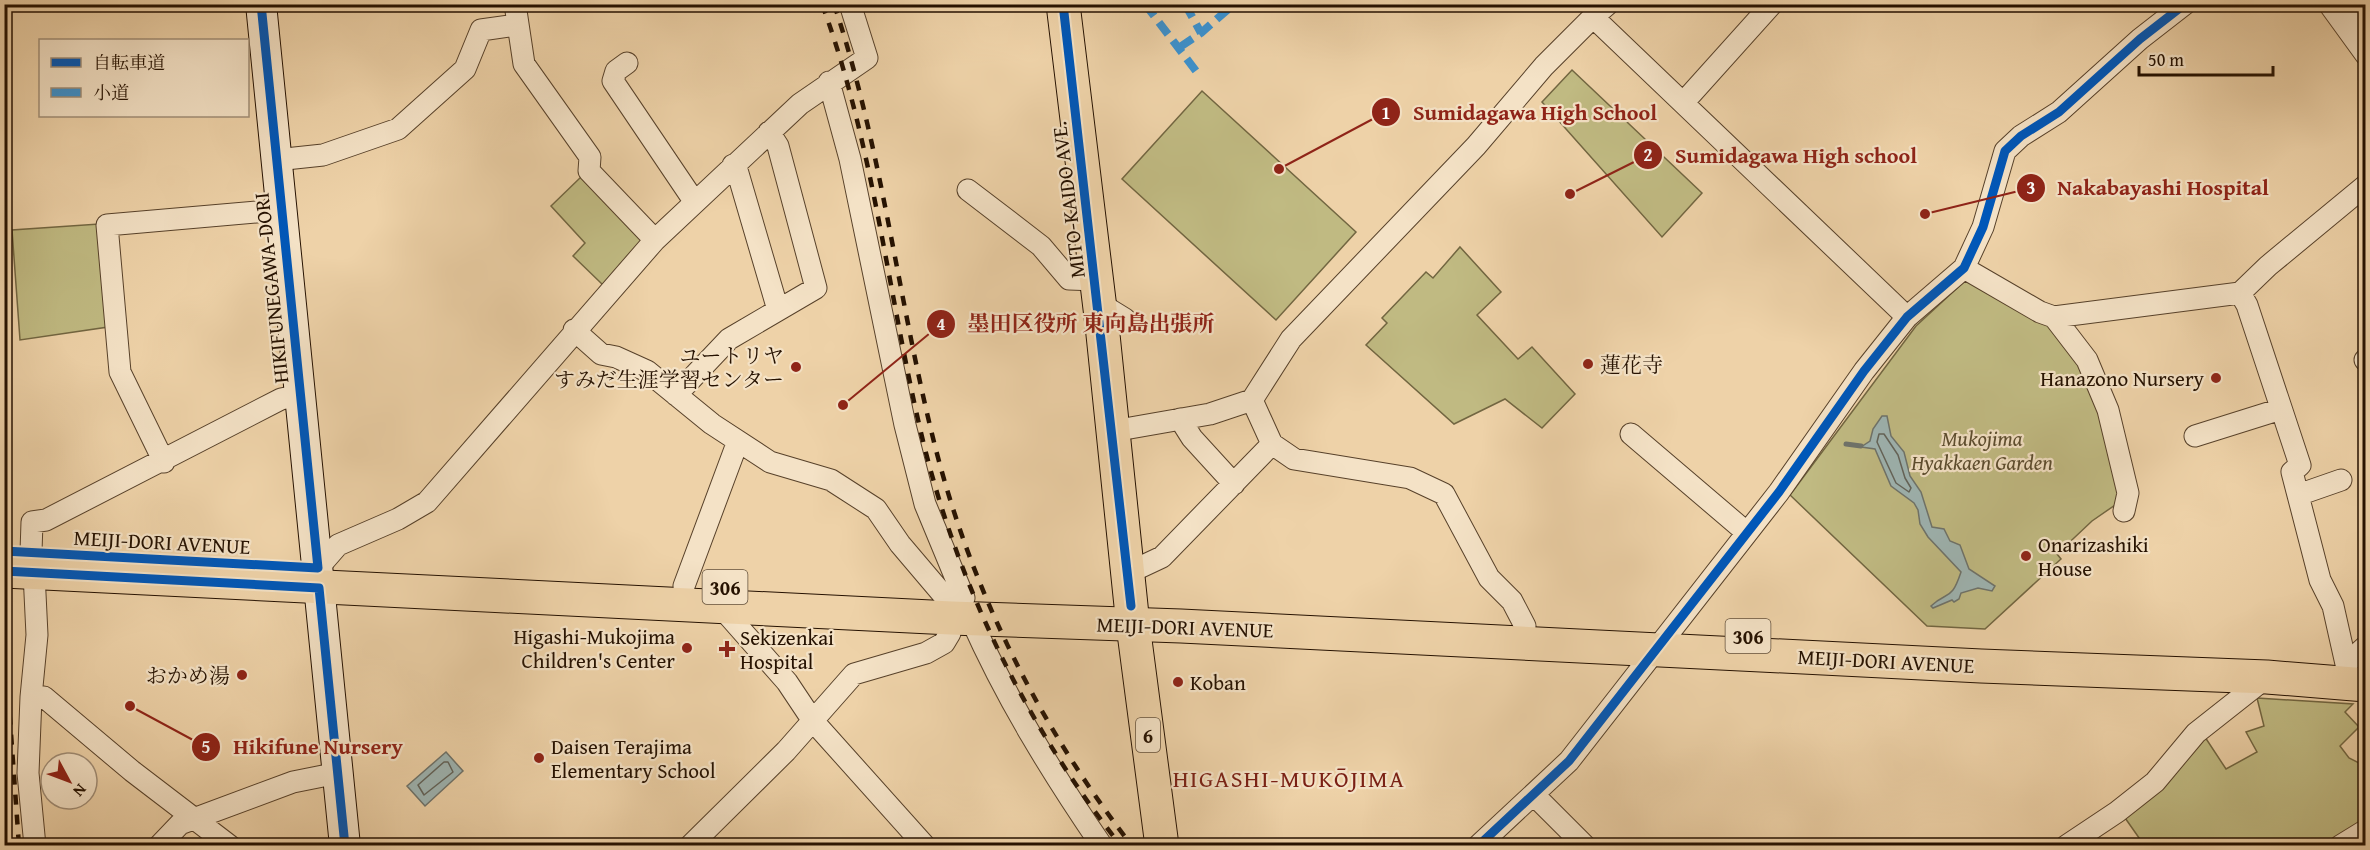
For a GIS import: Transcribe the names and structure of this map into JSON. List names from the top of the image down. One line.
{"streets":{"main road":["MITO-KAIDO AVE.","MEIJI-DORI AVENUE","306","6"],"street":["HIKIFUNEGAWA-DORI"]},"crossings":[["MITO-KAIDO AVE.","MEIJI-DORI AVENUE"],["HIKIFUNEGAWA-DORI","MEIJI-DORI AVENUE"]],"districts":["HIGASHI-MUKŌJIMA"],"parks":["Mukojima Hyakkaen Garden"],"places":{"other":["Sumidagawa High School","Sumidagawa High school","Nakabayashi Hospital","蓮花寺","ユートリヤ すみだ生涯学習センター","Hanazono Nursery","墨田区役所 東向島出張所","Onarizashiki House","Higashi-Mukojima Children's Center","おかめ湯","Koban","Hikifune Nursery","Daisen Terajima Elementary School"],"health":["Sekizenkai Hospital"]},"legend":["自転車道","小道"],"scale_bar":"50 m","north":"bottom right"}
